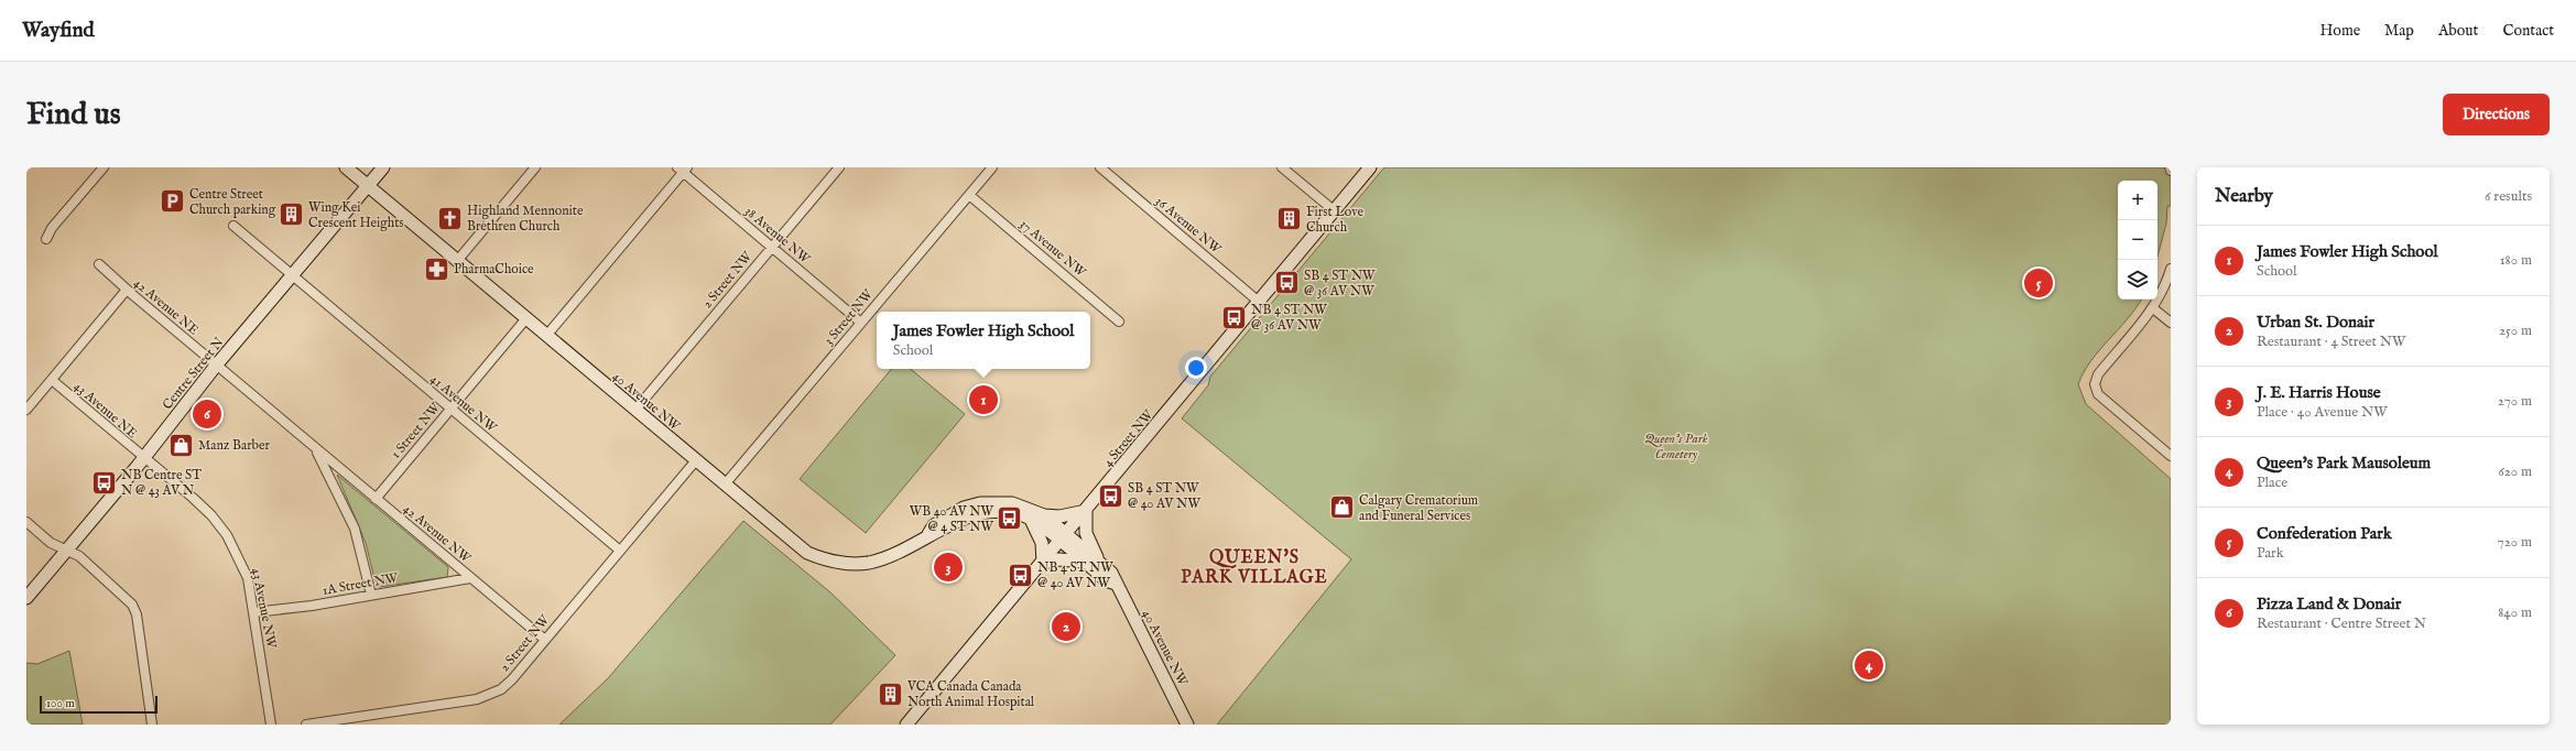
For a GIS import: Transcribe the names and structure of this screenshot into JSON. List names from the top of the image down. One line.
{"streets":{"main road":["Centre Street N","40 Avenue NW","4 Street NW"],"street":["36 Avenue NW","38 Avenue NW","37 Avenue NW","2 Street NW","42 Avenue NE","3 Street NW","41 Avenue NW","43 Avenue NE","1 Street NW","42 Avenue NW","1A Street NW","43 Avenue NW"]},"crossings":[["36 Avenue NW","4 Street NW"],["38 Avenue NW","2 Street NW"],["38 Avenue NW","3 Street NW"],["37 Avenue NW","3 Street NW"],["2 Street NW","40 Avenue NW"],["2 Street NW","41 Avenue NW"],["2 Street NW","42 Avenue NW"],["42 Avenue NE","Centre Street N"],["42 Avenue NE","42 Avenue NW"],["3 Street NW","40 Avenue NW"],["Centre Street N","40 Avenue NW"],["Centre Street N","41 Avenue NW"],["Centre Street N","43 Avenue NE"],["Centre Street N","42 Avenue NW"],["Centre Street N","43 Avenue NW"],["40 Avenue NW","1 Street NW"],["40 Avenue NW","4 Street NW"],["41 Avenue NW","1 Street NW"],["43 Avenue NE","43 Avenue NW"],["1 Street NW","42 Avenue NW"],["42 Avenue NW","1A Street NW"],["1A Street NW","43 Avenue NW"]],"districts":["QUEEN'S PARK VILLAGE"],"parks":["Queen's Park Cemetery"],"places":{"parking":["Centre Street Church parking"],"building":["Wing Kei Crescent Heights","First Love Church","VCA Canada Canada North Animal Hospital"],"church":["Highland Mennonite Brethren Church"],"pharmacy":["PharmaChoice"],"bus stop":["SB 4 ST NW @ 36 AV NW","NB 4 ST NW @ 36 AV NW","NB Centre ST N @ 43 AV N","SB 4 ST NW @ 40 AV NW","WB 40 AV NW @ 4 ST NW","NB 4 ST NW @ 40 AV NW"],"shop":["Manz Barber","Calgary Crematorium and Funeral Services"]},"scale_bar":"100 m","page":{"header":"Wayfind","nav":["Home","Map","About","Contact"],"buttons":"Directions","title":"Find us","heading":["Nearby","6 results"],"map_buttons":["+","−"],"list":[{"mark":"1","name":"James Fowler High School","note":"School","value":"180 m"},{"mark":"2","name":"Urban St. Donair","note":"Restaurant · 4 Street NW","value":"250 m"},{"mark":"3","name":"J. E. Harris House","note":"Place · 40 Avenue NW","value":"270 m"},{"mark":"4","name":"Queen's Park Mausoleum","note":"Place","value":"620 m"},{"mark":"5","name":"Confederation Park","note":"Park","value":"720 m"},{"mark":"6","name":"Pizza Land & Donair","note":"Restaurant · Centre Street N","value":"840 m"}],"pins":["5","1","6","3","2","4"],"popup":["James Fowler High School","School"],"scale":"100 m"}}
